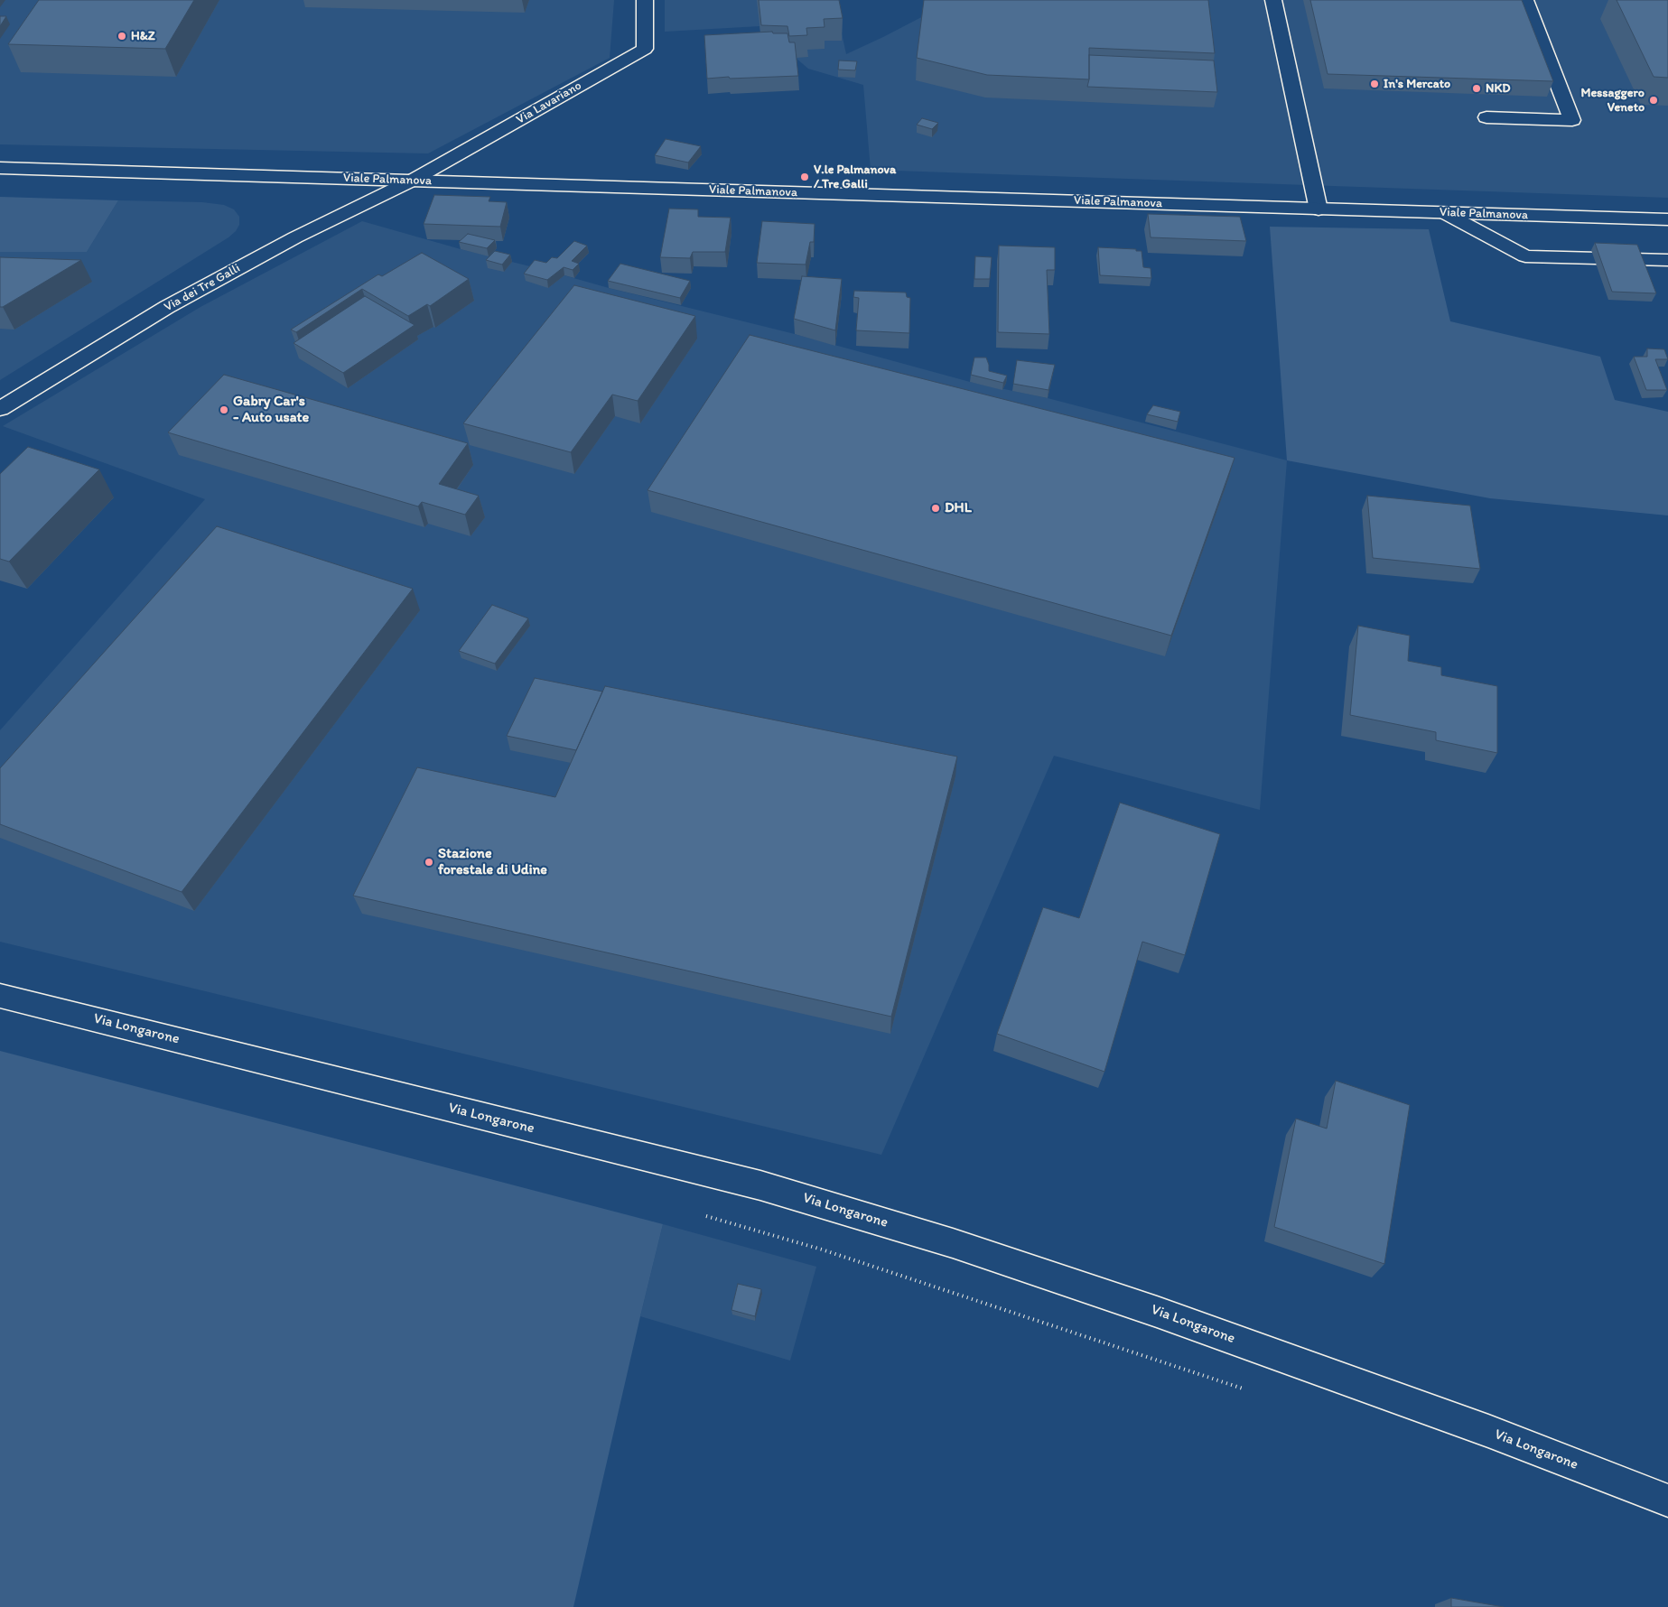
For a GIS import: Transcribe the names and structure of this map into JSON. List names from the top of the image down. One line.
{"streets":{"street":["Via Lavariano","Viale Palmanova","Via dei Tre Galli","Via Longarone"]},"crossings":[["Via Lavariano","Viale Palmanova"],["Via Lavariano","Via dei Tre Galli"],["Viale Palmanova","Via dei Tre Galli"]],"places":["H&Z","In's Mercato","NKD","Messaggero Veneto","V.le Palmanova / Tre Galli","Gabry Car's - Auto usate","DHL","Stazione forestale di Udine"]}
